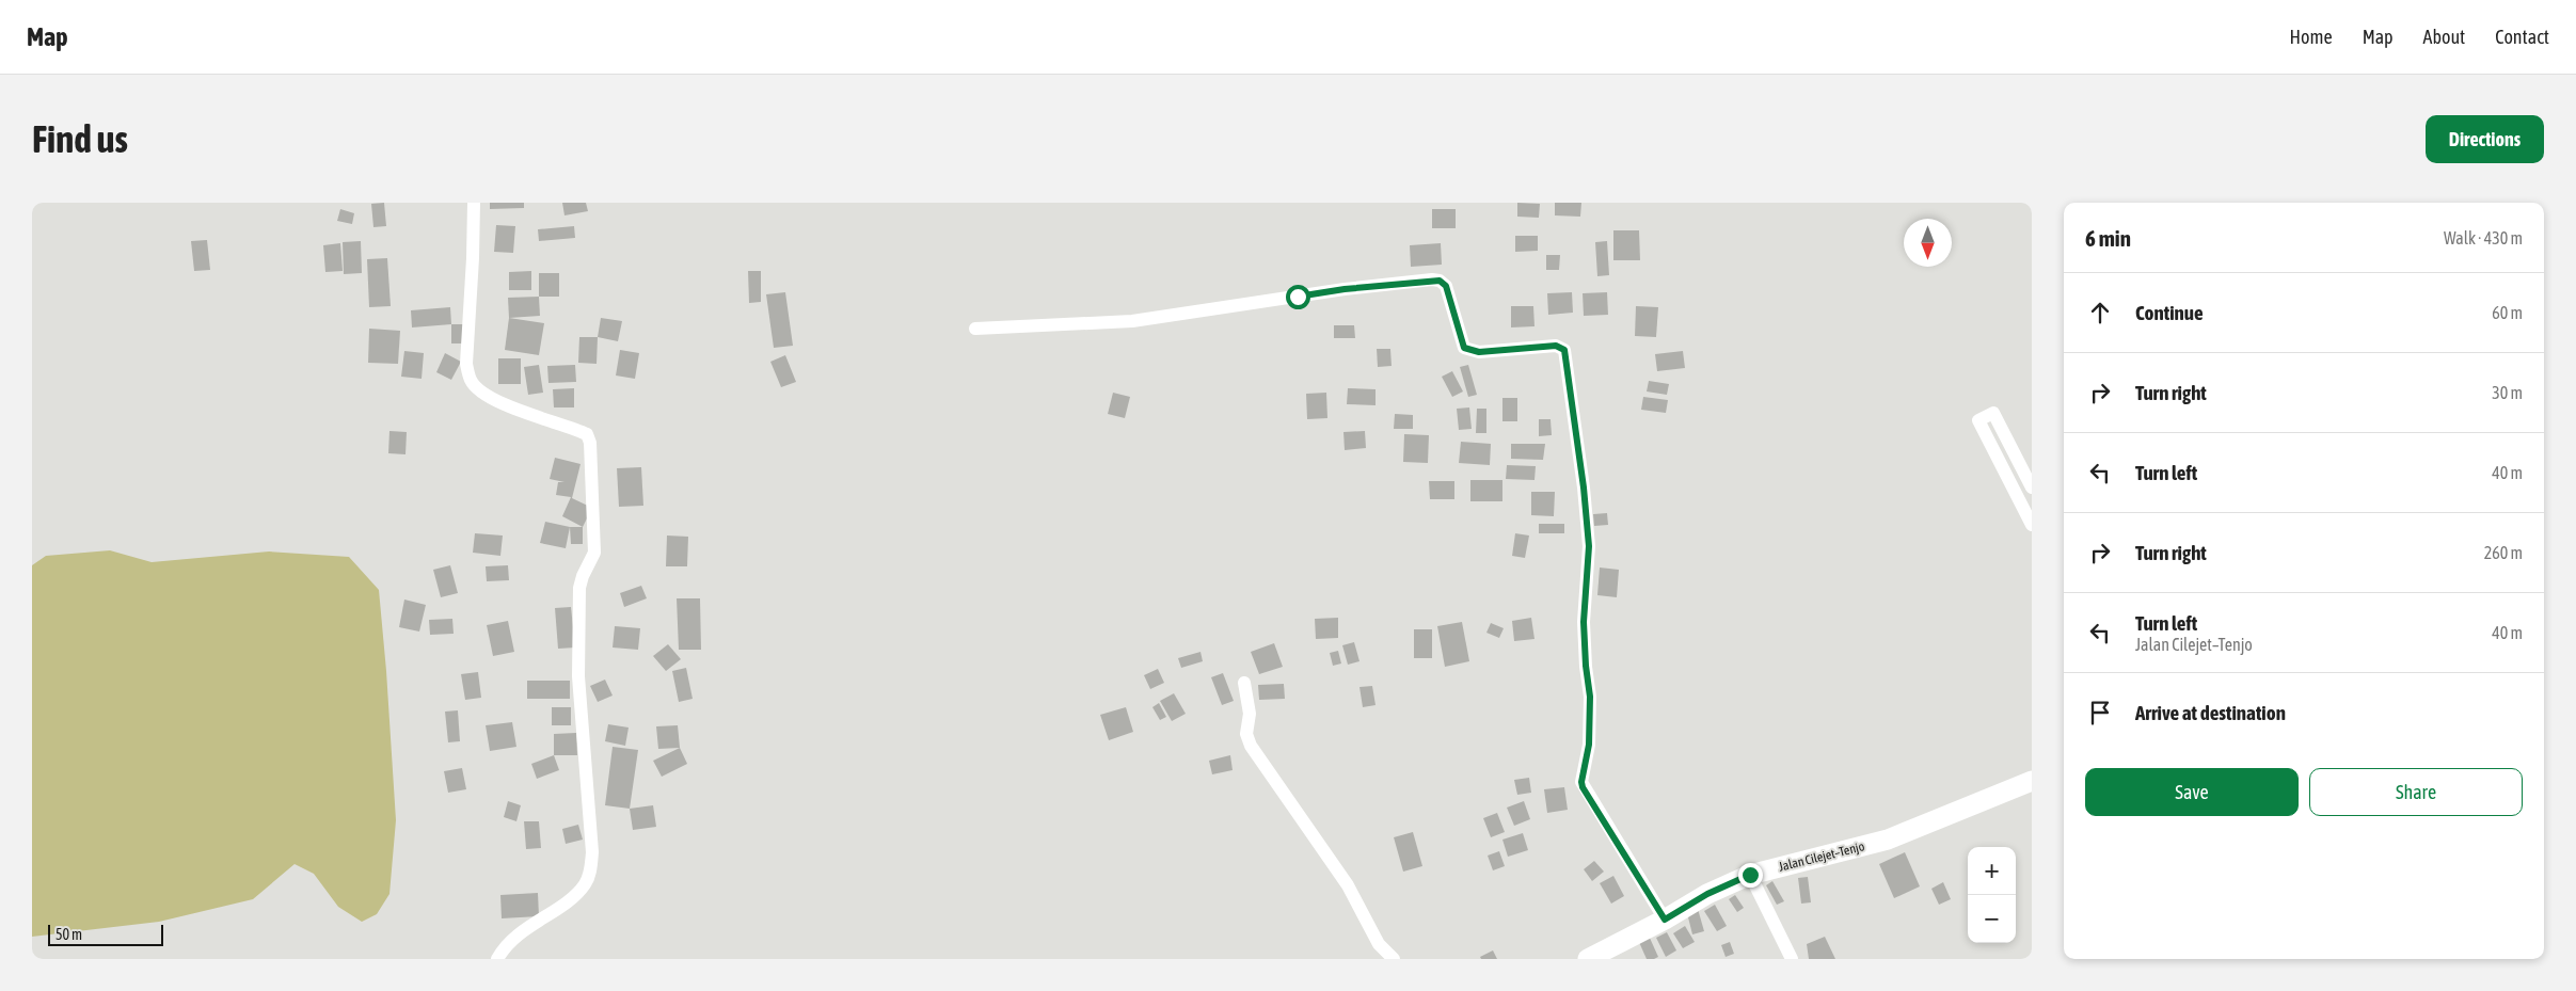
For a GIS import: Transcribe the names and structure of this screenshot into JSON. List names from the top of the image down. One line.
{"streets":{"main road":["Jalan Cilejet–Tenjo"]},"scale_bar":"50 m","north":"bottom","page":{"header":"Map","nav":["Home","Map","About","Contact"],"buttons":["Directions",["Save","Share"]],"title":"Find us","heading":["6 min","Walk · 430 m"],"list":[["Continue","60 m"],["Turn right","30 m"],["Turn left","40 m"],["Turn right","260 m"],["Turn left","Jalan Cilejet–Tenjo","40 m"],"Arrive at destination"],"map_buttons":["+","−"],"scale":"50 m"}}
